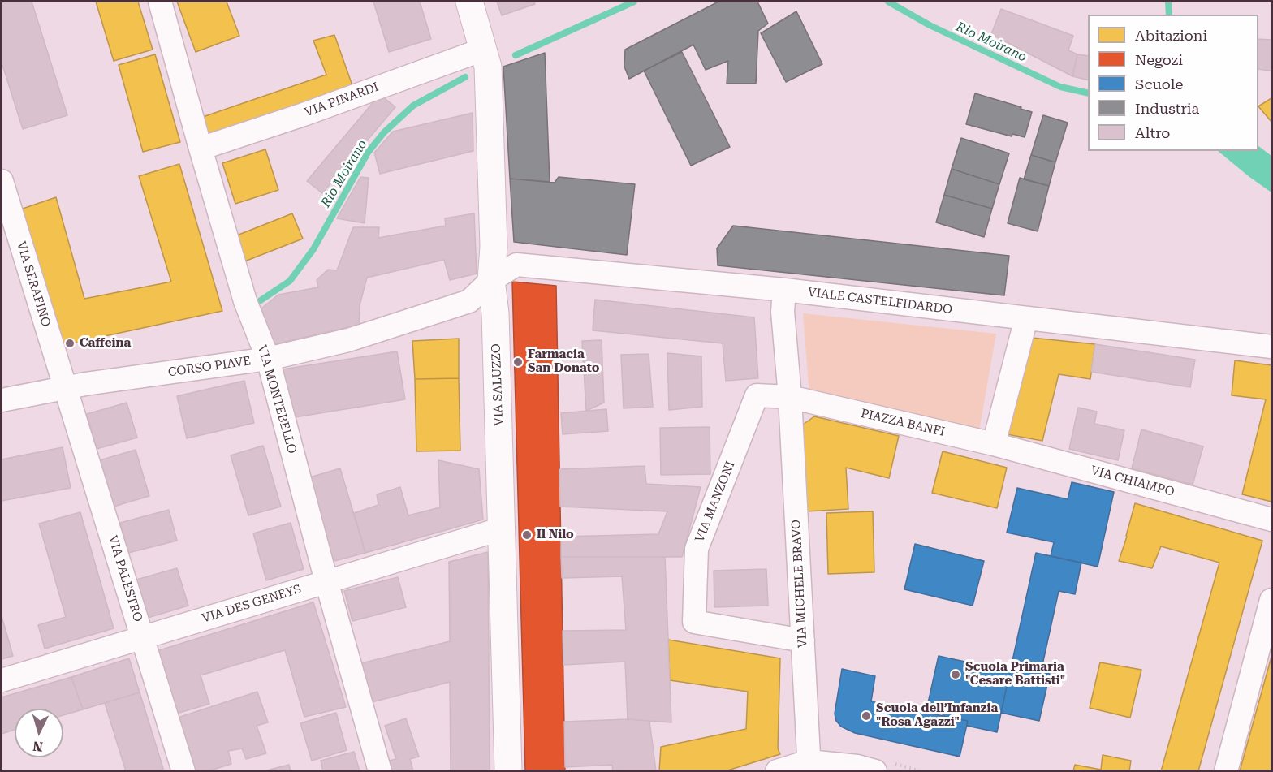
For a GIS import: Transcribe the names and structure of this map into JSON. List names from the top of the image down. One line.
{"streets":{"main road":["VIA SALUZZO"],"street":["VIA PINARDI","VIA SERAFINO","VIALE CASTELFIDARDO","CORSO PIAVE","VIA MONTEBELLO","PIAZZA BANFI","VIA CHIAMPO","VIA MANZONI","VIA PALESTRO","VIA MICHELE BRAVO","VIA DES GENEYS"]},"crossings":[["VIA PINARDI","VIA SALUZZO"],["VIA PINARDI","VIA MONTEBELLO"],["VIA SERAFINO","CORSO PIAVE"],["VIA SERAFINO","VIA PALESTRO"],["VIALE CASTELFIDARDO","CORSO PIAVE"],["VIALE CASTELFIDARDO","VIA SALUZZO"],["CORSO PIAVE","VIA SALUZZO"],["CORSO PIAVE","VIA MONTEBELLO"],["CORSO PIAVE","VIA PALESTRO"],["VIA SALUZZO","VIA DES GENEYS"],["VIA MONTEBELLO","VIA DES GENEYS"],["PIAZZA BANFI","VIA CHIAMPO"],["PIAZZA BANFI","VIA MANZONI"],["PIAZZA BANFI","VIA MICHELE BRAVO"],["VIA MANZONI","VIA MICHELE BRAVO"],["VIA PALESTRO","VIA DES GENEYS"]],"water":["Rio Moirano"],"places":["Caffeina","Farmacia San Donato","Il Nilo","Scuola Primaria \"Cesare Battisti\"","Scuola dell’Infanzia \"Rosa Agazzi\""],"legend":["Abitazioni","Negozi","Scuole","Industria","Altro"],"north":"bottom"}
